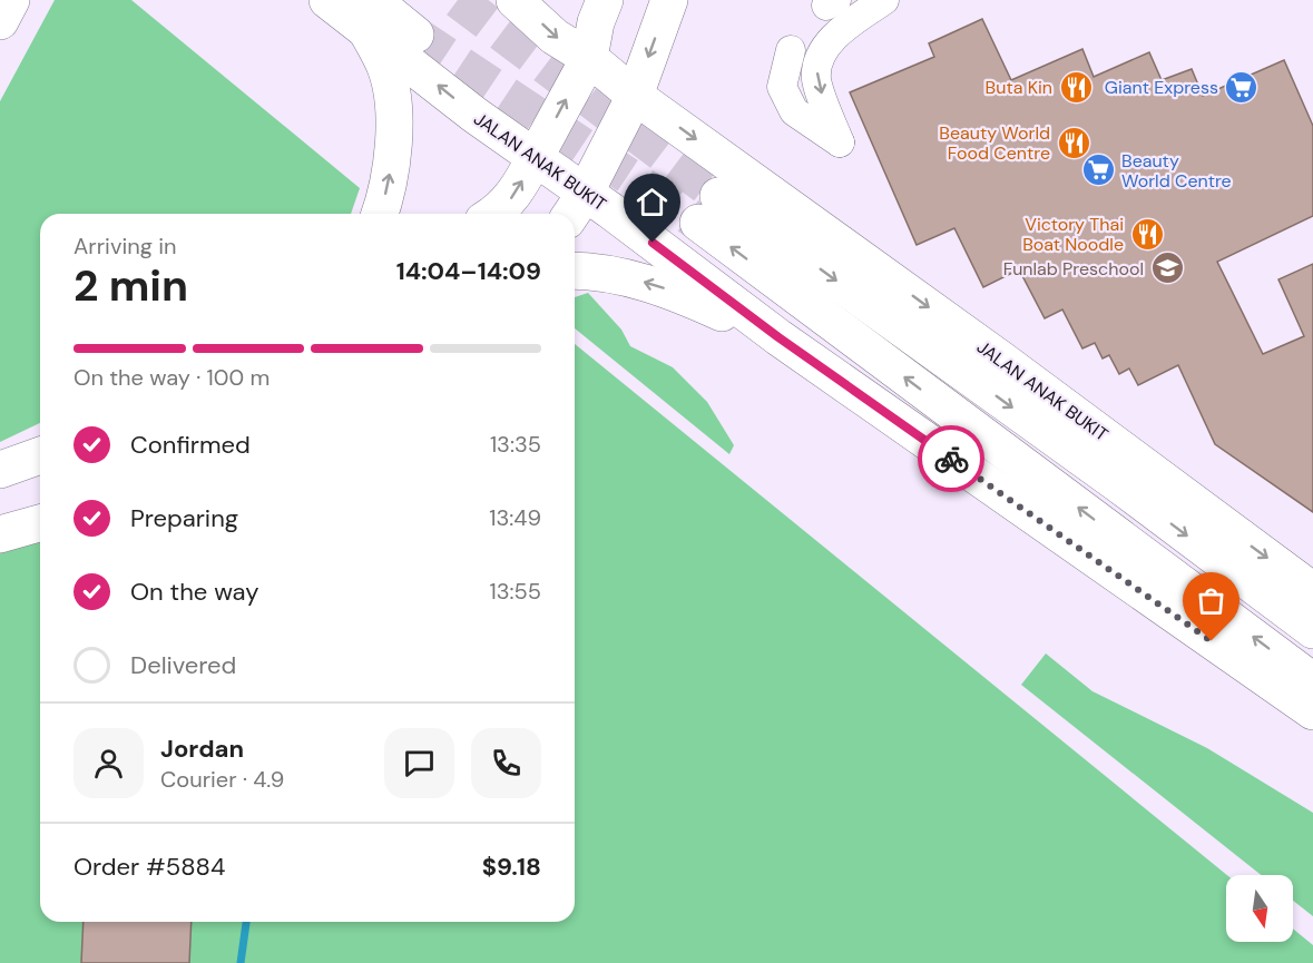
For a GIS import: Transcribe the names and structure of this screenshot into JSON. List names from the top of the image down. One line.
{"streets":{"main road":["JALAN ANAK BUKIT"]},"places":{"restaurant":["Buta Kin","Beauty World Food Centre","Victory Thai Boat Noodle"],"supermarket":["Giant Express","Beauty World Centre"],"school or university":["Funlab Preschool"]},"north":"bottom","page":{"heading":["2 min","Arriving in","14:04–14:09"],"panel":["Jordan","Courier · 4.9","Order #5884","$9.18"],"bar":"On the way · 100 m","list":[["Confirmed","13:35"],["Preparing","13:49"],["On the way","13:55"],"Delivered"]}}
